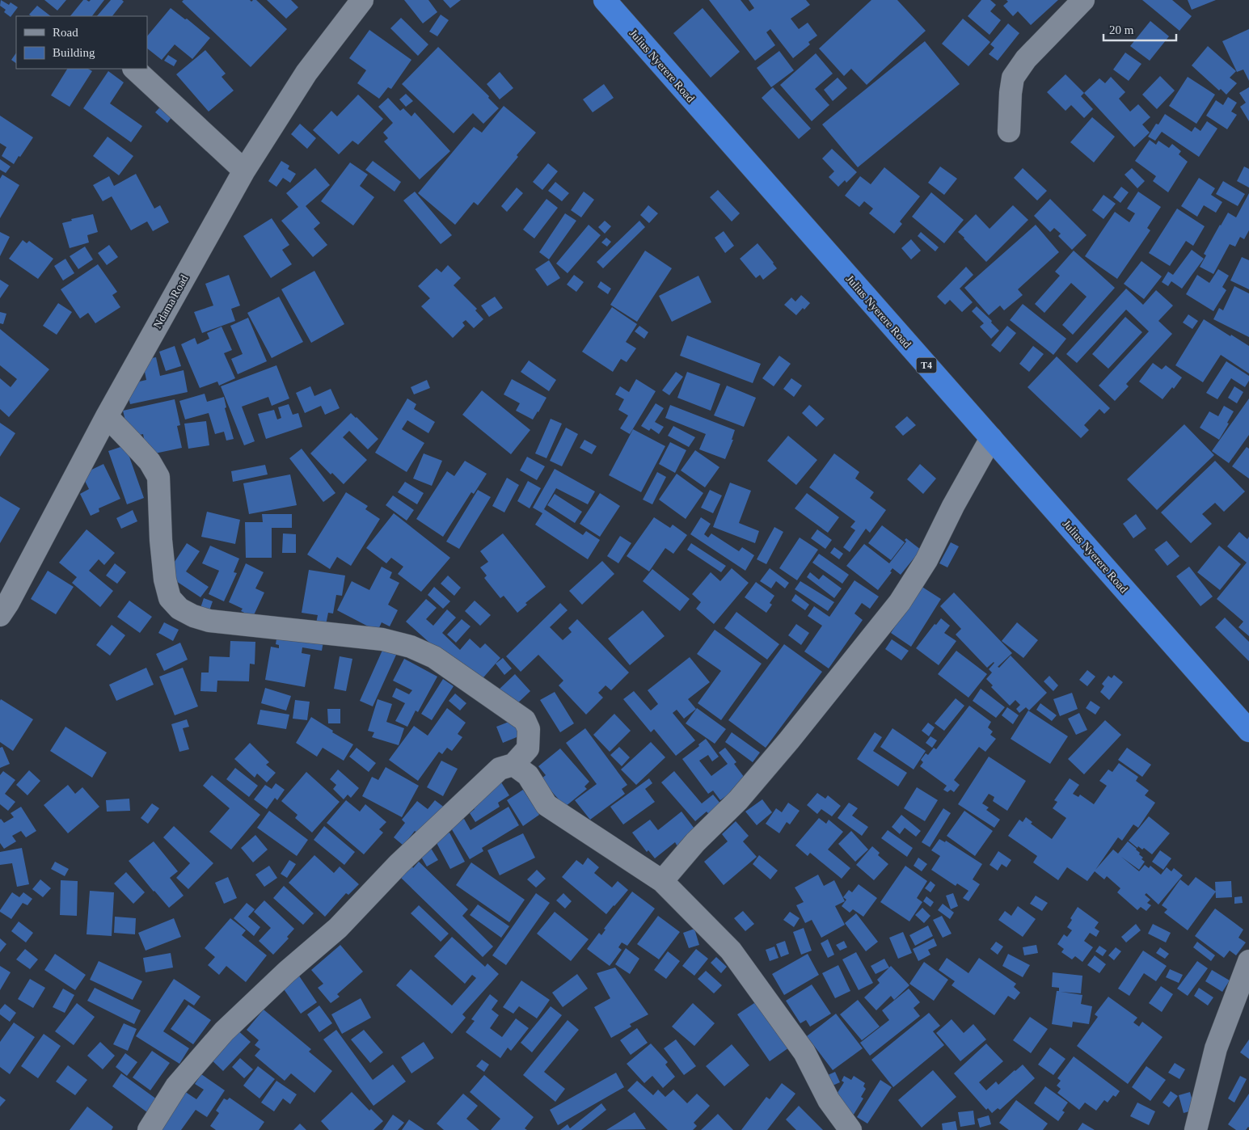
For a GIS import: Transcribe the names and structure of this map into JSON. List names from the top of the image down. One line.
{"streets":{"highway":["Julius Nyerere Road","T4"],"street":["Ndama Road"]},"legend":["Road","Building"],"scale_bar":"20 m"}
